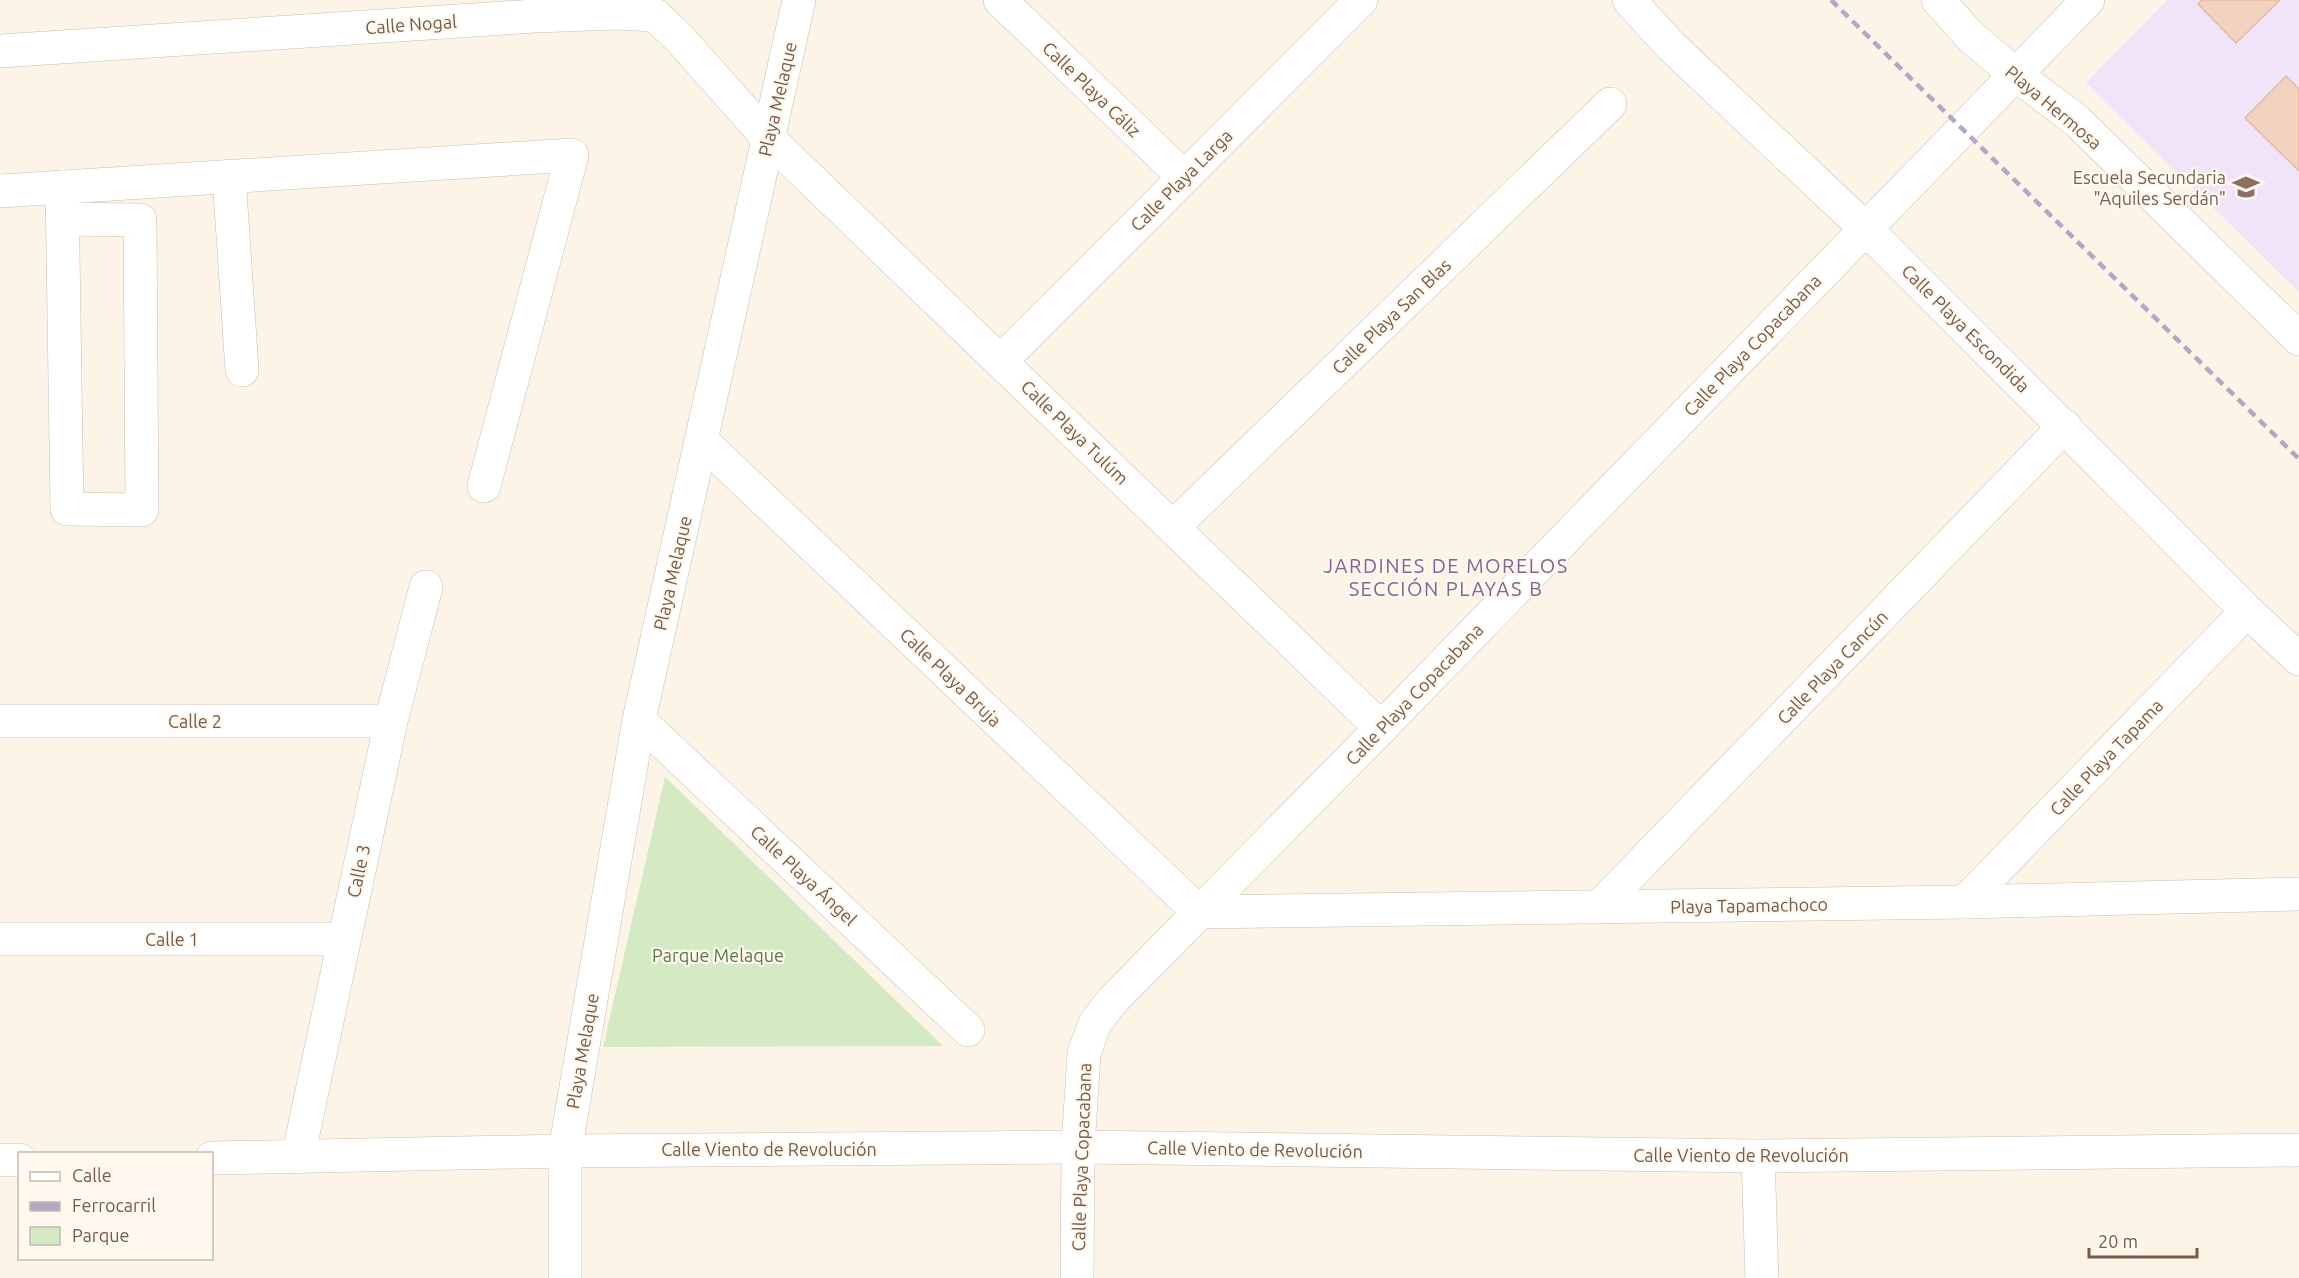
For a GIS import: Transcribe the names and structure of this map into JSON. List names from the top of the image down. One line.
{"streets":{"street":["Calle Nogal","Calle Playa Cáliz","Playa Melaque","Playa Hermosa","Calle Playa Larga","Calle Playa San Blas","Calle Playa Escondida","Calle Playa Copacabana","Calle Playa Tulúm","Calle Playa Cancún","Calle Playa Bruja","Calle 2","Calle Playa Tapama","Calle 3","Calle Playa Ángel","Playa Tapamachoco","Calle 1","Calle Viento de Revolución"]},"crossings":[["Calle Nogal","Playa Melaque"],["Calle Nogal","Calle Playa Tulúm"],["Calle Playa Cáliz","Calle Playa Larga"],["Playa Melaque","Calle Playa Tulúm"],["Playa Melaque","Calle Playa Bruja"],["Playa Melaque","Calle Playa Ángel"],["Playa Melaque","Calle Viento de Revolución"],["Playa Hermosa","Calle Playa Copacabana"],["Calle Playa Larga","Calle Playa Tulúm"],["Calle Playa San Blas","Calle Playa Tulúm"],["Calle Playa Escondida","Calle Playa Copacabana"],["Calle Playa Escondida","Calle Playa Cancún"],["Calle Playa Escondida","Calle Playa Tapama"],["Calle Playa Copacabana","Calle Playa Tulúm"],["Calle Playa Copacabana","Calle Playa Bruja"],["Calle Playa Copacabana","Playa Tapamachoco"],["Calle Playa Copacabana","Calle Viento de Revolución"],["Calle Playa Cancún","Playa Tapamachoco"],["Calle Playa Bruja","Playa Tapamachoco"],["Calle 2","Calle 3"],["Calle Playa Tapama","Playa Tapamachoco"],["Calle 3","Calle 1"],["Calle 3","Calle Viento de Revolución"]],"districts":["JARDINES DE MORELOS SECCIÓN PLAYAS B"],"parks":["Parque Melaque"],"places":{"school or university":["Escuela Secundaria \"Aquiles Serdán\""]},"legend":["Calle","Ferrocarril","Parque"],"scale_bar":"20 m"}
